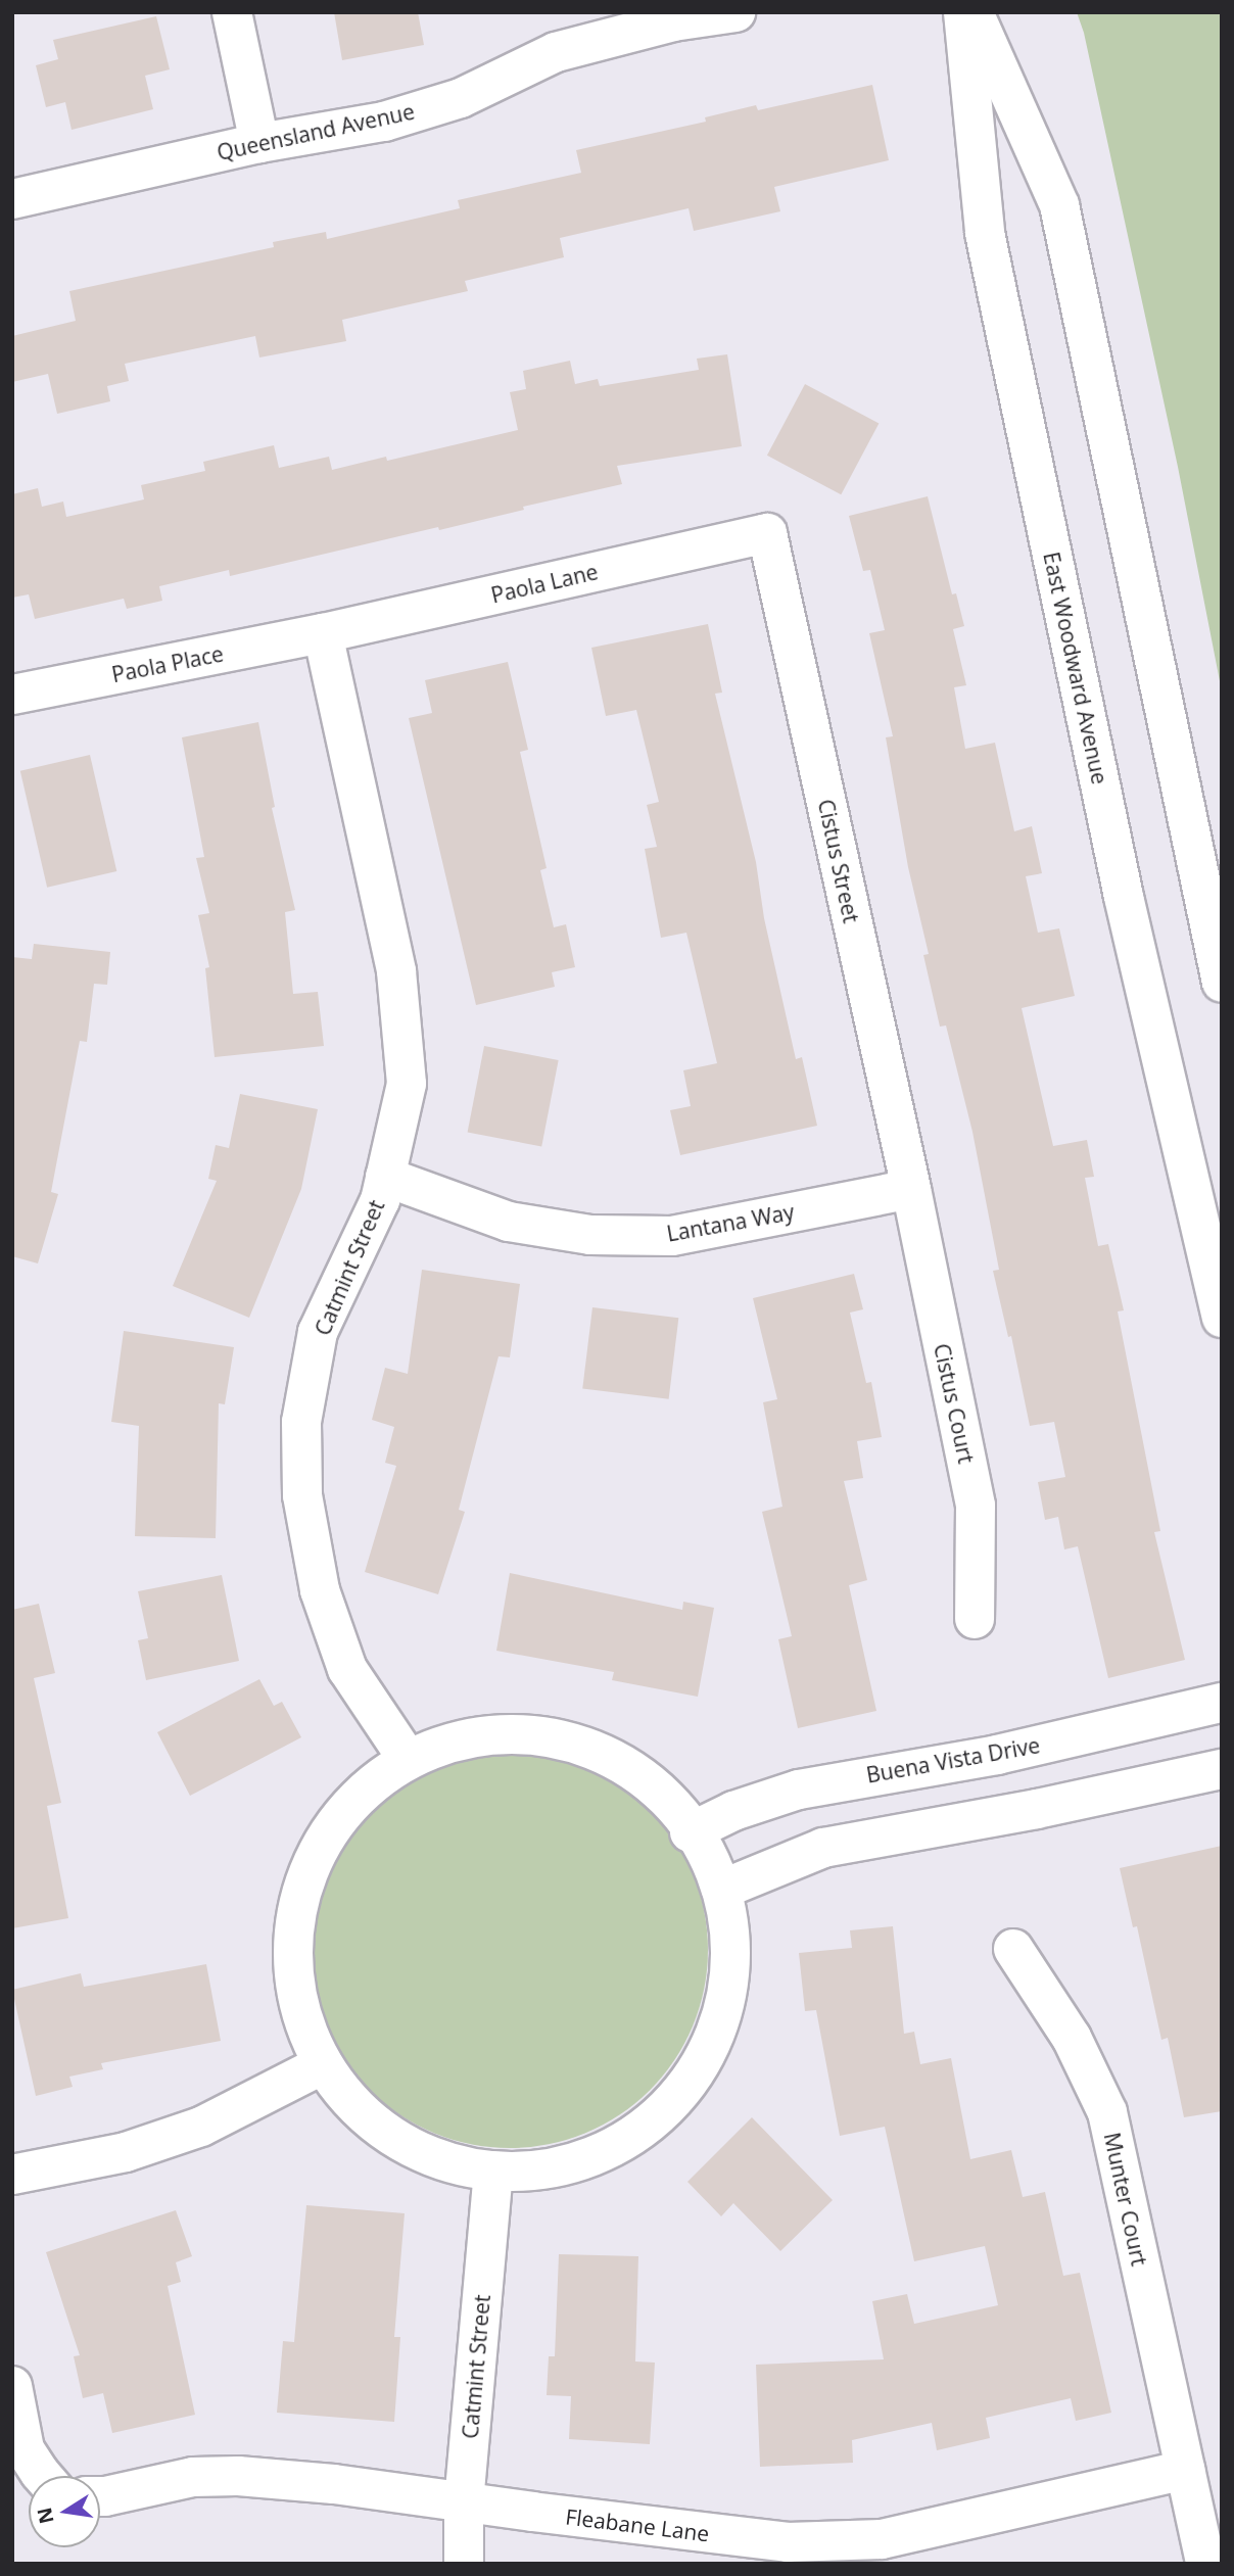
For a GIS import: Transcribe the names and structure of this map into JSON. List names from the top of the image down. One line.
{"streets":{"street":["Queensland Avenue","Paola Lane","Paola Place","East Woodward Avenue","Cistus Street","Lantana Way","Catmint Street","Cistus Court","Buena Vista Drive","Munter Court","Fleabane Lane"]},"crossings":[["Paola Lane","Paola Place"],["Paola Lane","Cistus Street"],["Paola Lane","Catmint Street"],["Paola Place","Catmint Street"],["Cistus Street","Lantana Way"],["Cistus Street","Cistus Court"],["Lantana Way","Catmint Street"],["Lantana Way","Cistus Court"],["Catmint Street","Fleabane Lane"],["Munter Court","Fleabane Lane"]],"north":"left"}
